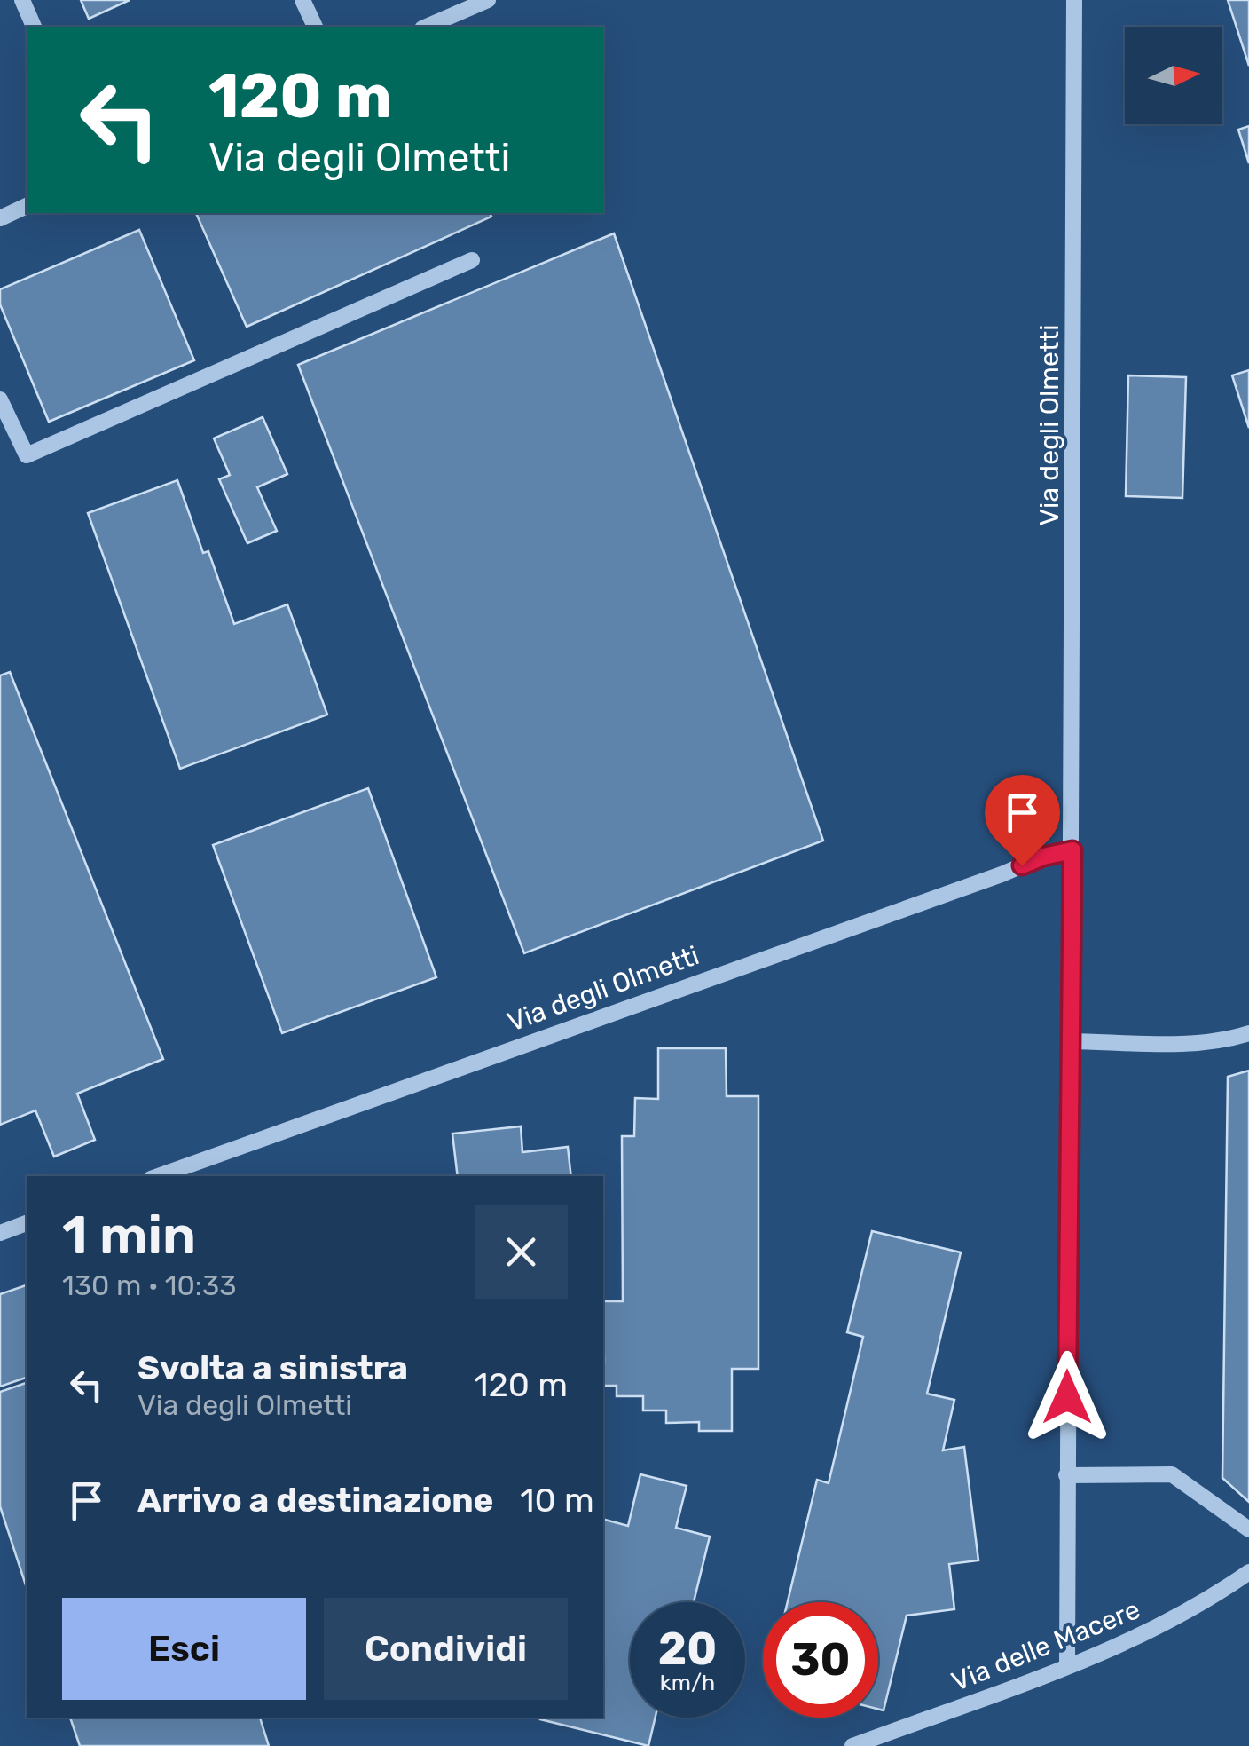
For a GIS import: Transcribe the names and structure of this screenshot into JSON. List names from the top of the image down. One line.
{"streets":{"street":["Via degli Olmetti","Via delle Macere"]},"crossings":[["Via degli Olmetti","Via delle Macere"]],"north":"right","page":{"turn":["120 m","Via degli Olmetti"],"heading":["1 min","130 m · 10:33"],"list":[{"name":"Svolta a sinistra","note":"Via degli Olmetti","value":"120 m"},{"name":"Arrivo a destinazione","value":"10 m"}],"buttons":["Esci","Condividi"],"speed":"20 km/h","limit":"30"}}
